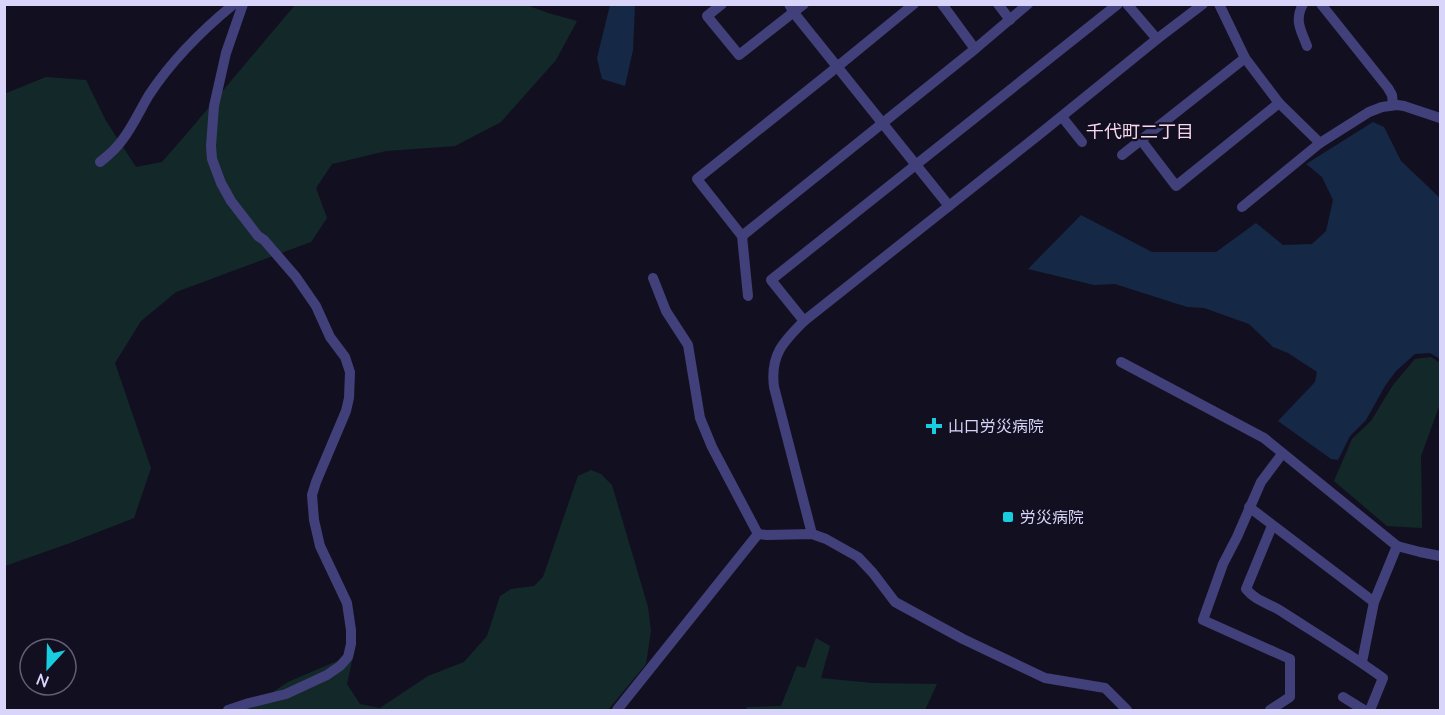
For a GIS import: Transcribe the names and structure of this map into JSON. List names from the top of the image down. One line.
{"districts":["千代町二丁目"],"places":{"health":["山口労災病院"],"transit":["労災病院"]},"north":"bottom"}
